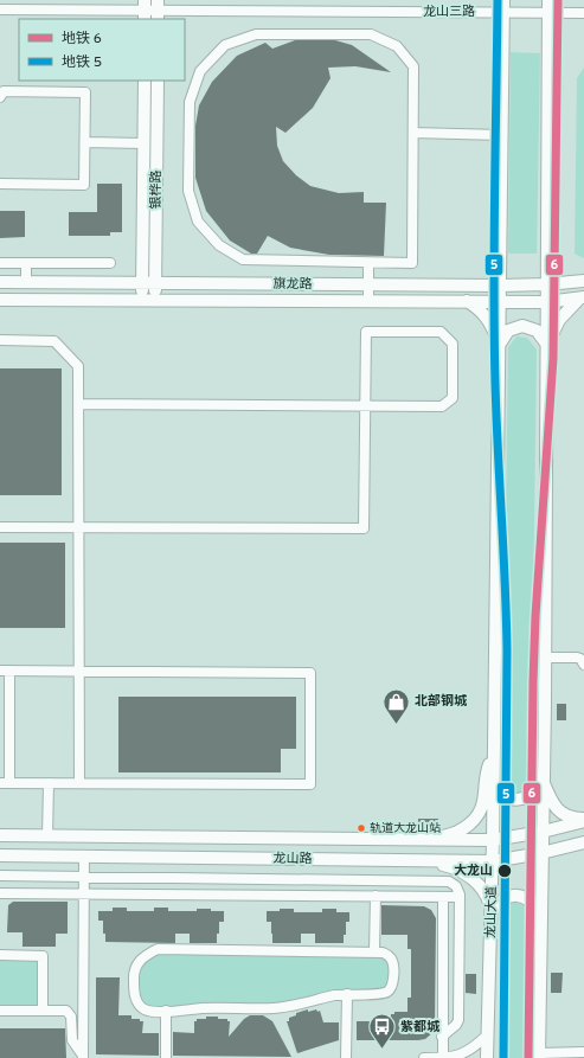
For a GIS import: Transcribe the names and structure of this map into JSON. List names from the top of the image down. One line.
{"streets":{"main road":["银桦路","旗龙路","龙山路","龙山大道"],"street":["龙山三路"]},"crossings":[["龙山三路","龙山大道"],["银桦路","旗龙路"],["旗龙路","龙山大道"],["龙山路","龙山大道"]],"places":{"shop":["北部钢城"],"other":["轨道大龙山站","大龙山"],"bus stop":["紫都城"]},"lines":["metro line 6","metro line 5"],"legend":["地铁 6","地铁 5"]}
